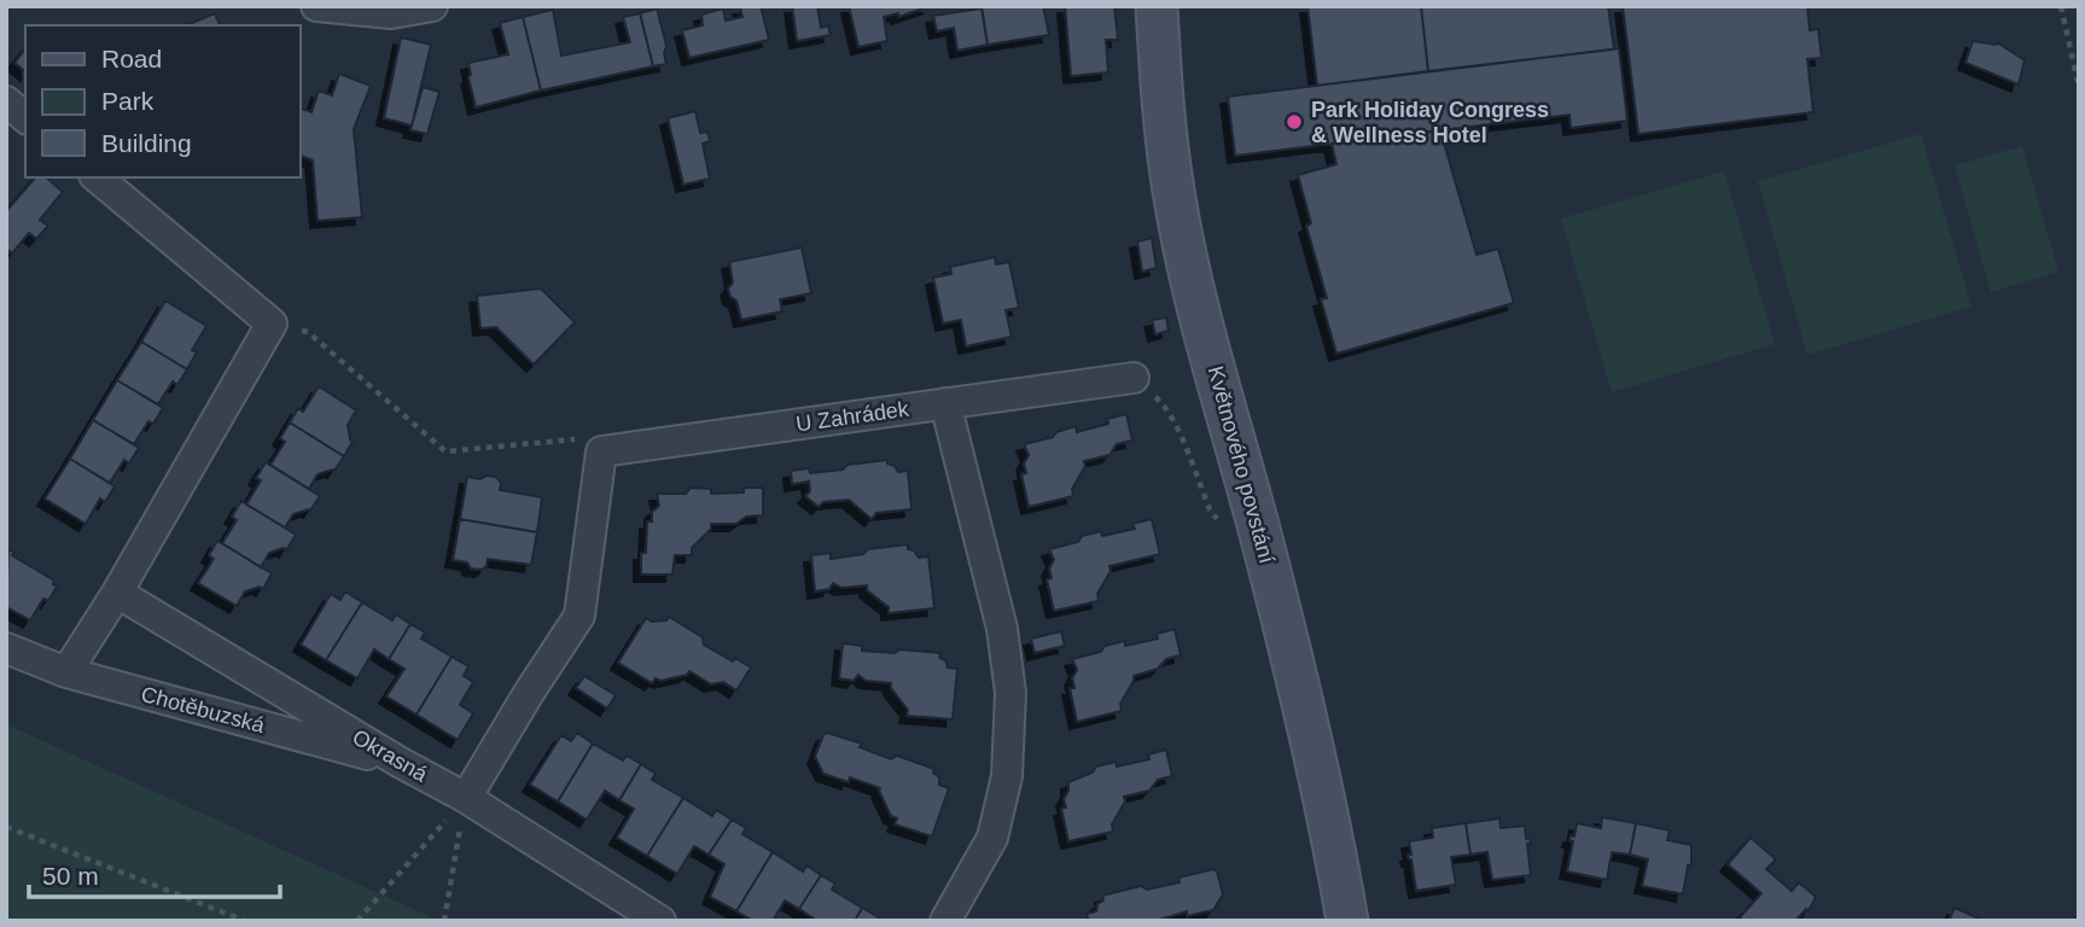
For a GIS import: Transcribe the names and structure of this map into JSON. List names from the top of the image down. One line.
{"streets":{"street":["U Zahrádek","Květnového povstání","Chotěbuzská","Okrasná"]},"crossings":[["Chotěbuzská","Okrasná"]],"places":["Park Holiday Congress & Wellness Hotel"],"legend":["Road","Park","Building"],"scale_bar":"50 m"}
